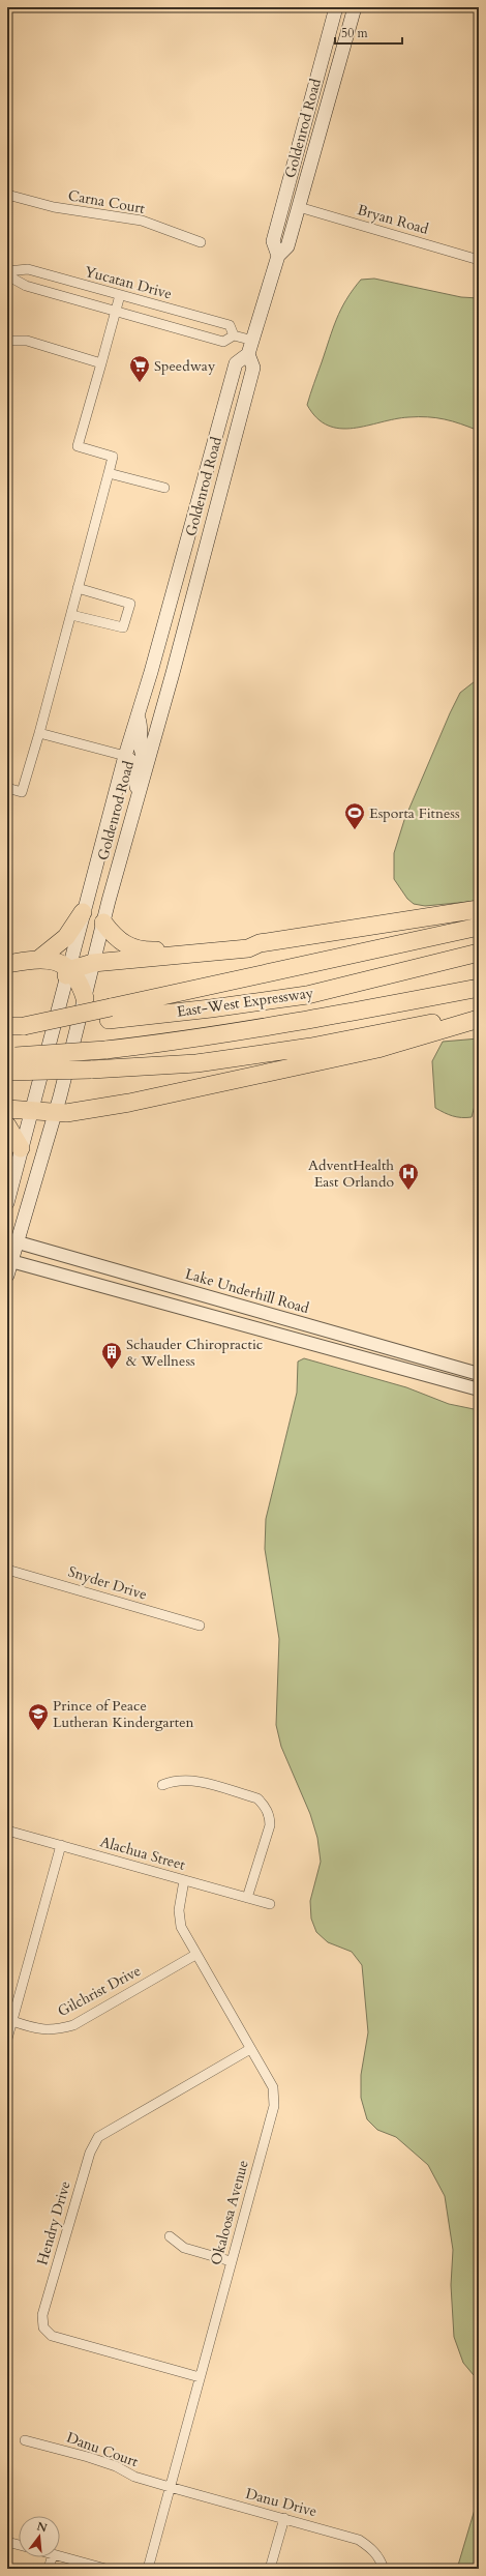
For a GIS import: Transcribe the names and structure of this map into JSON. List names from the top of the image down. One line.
{"streets":{"highway":["East-West Expressway"],"main road":["Goldenrod Road"],"street":["Carna Court","Bryan Road","Yucatan Drive","Lake Underhill Road","Snyder Drive","Alachua Street","Gilchrist Drive","Okaloosa Avenue","Hendry Drive","Danu Court","Danu Drive"]},"crossings":[["Goldenrod Road","Bryan Road"],["Goldenrod Road","Yucatan Drive"],["Goldenrod Road","Lake Underhill Road"],["Alachua Street","Okaloosa Avenue"],["Gilchrist Drive","Okaloosa Avenue"],["Okaloosa Avenue","Hendry Drive"],["Okaloosa Avenue","Danu Court"],["Okaloosa Avenue","Danu Drive"],["Danu Court","Danu Drive"]],"places":{"supermarket":["Speedway"],"sports":["Esporta Fitness"],"hospital":["AdventHealth East Orlando"],"building":["Schauder Chiropractic & Wellness"],"school or university":["Prince of Peace Lutheran Kindergarten"]},"scale_bar":"50 m","north":"top"}
